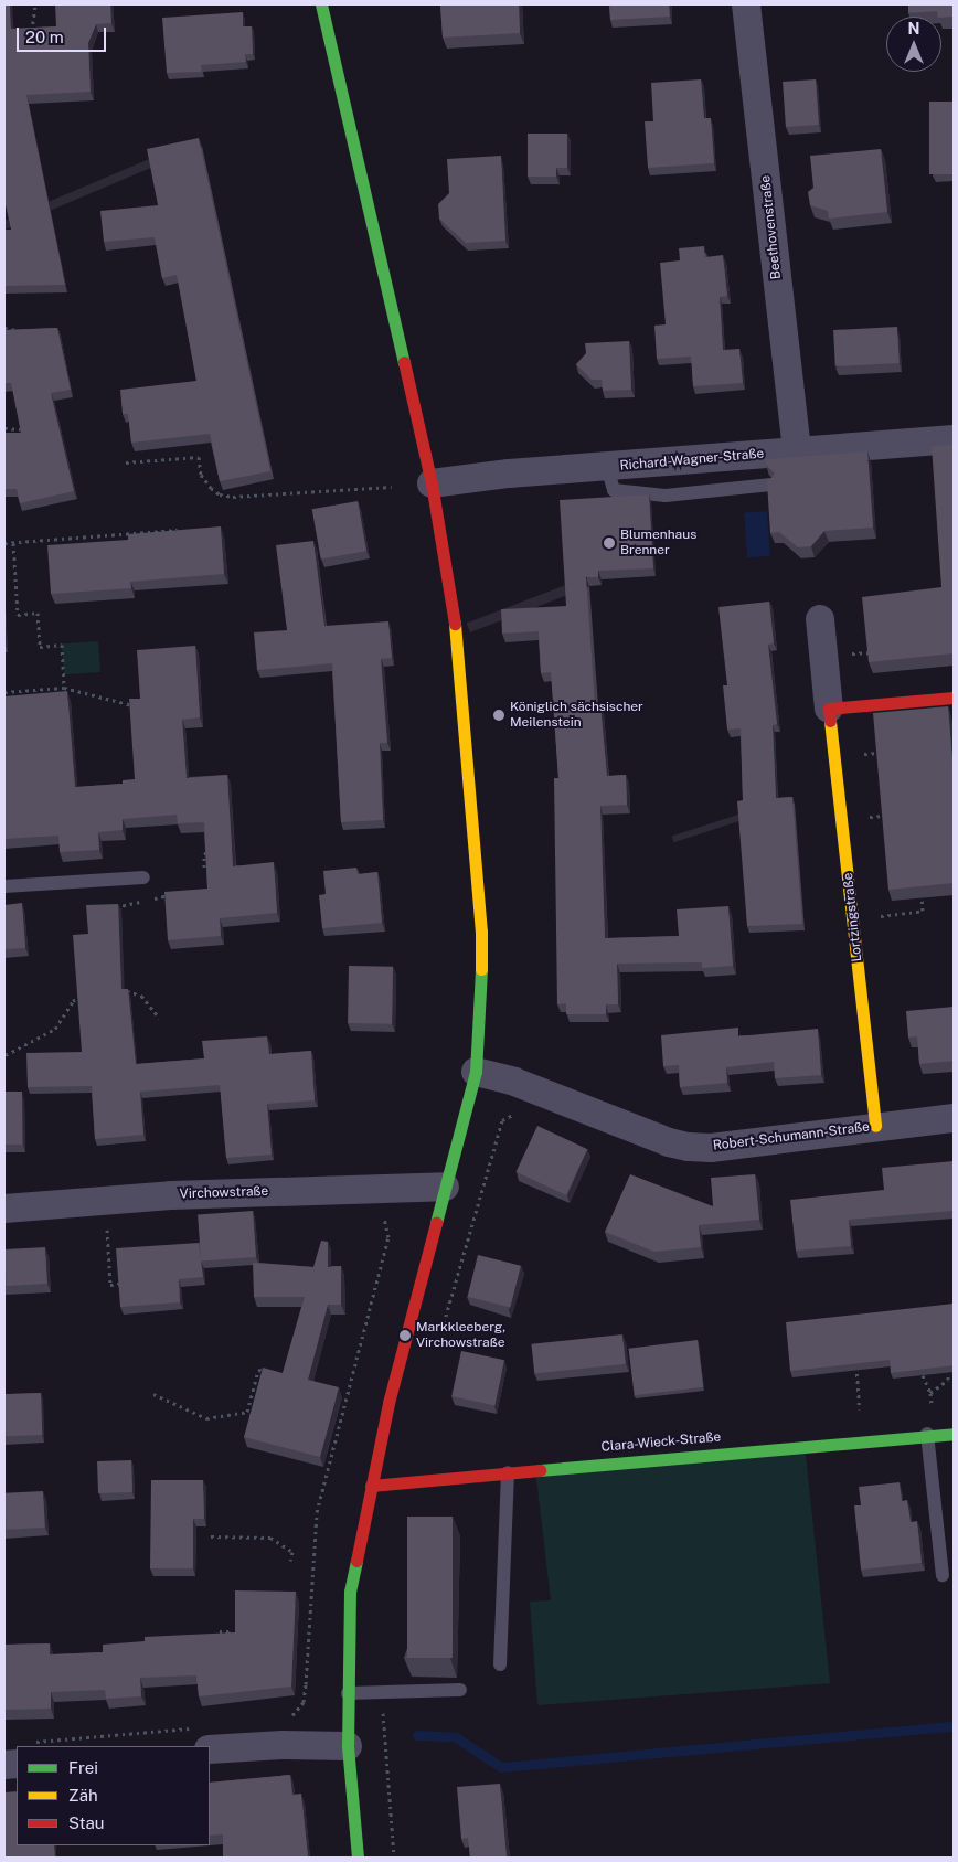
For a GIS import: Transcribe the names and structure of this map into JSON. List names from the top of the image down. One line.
{"streets":{"main road":["Lortzingstraße","Clara-Wieck-Straße"],"street":["Beethovenstraße","Richard-Wagner-Straße","Robert-Schumann-Straße","Virchowstraße"]},"crossings":[["Beethovenstraße","Richard-Wagner-Straße"],["Lortzingstraße","Robert-Schumann-Straße"]],"places":["Blumenhaus Brenner","Königlich sächsischer Meilenstein","Markkleeberg, Virchowstraße"],"legend":["Frei","Zäh","Stau"],"scale_bar":"20 m","north":"top"}
